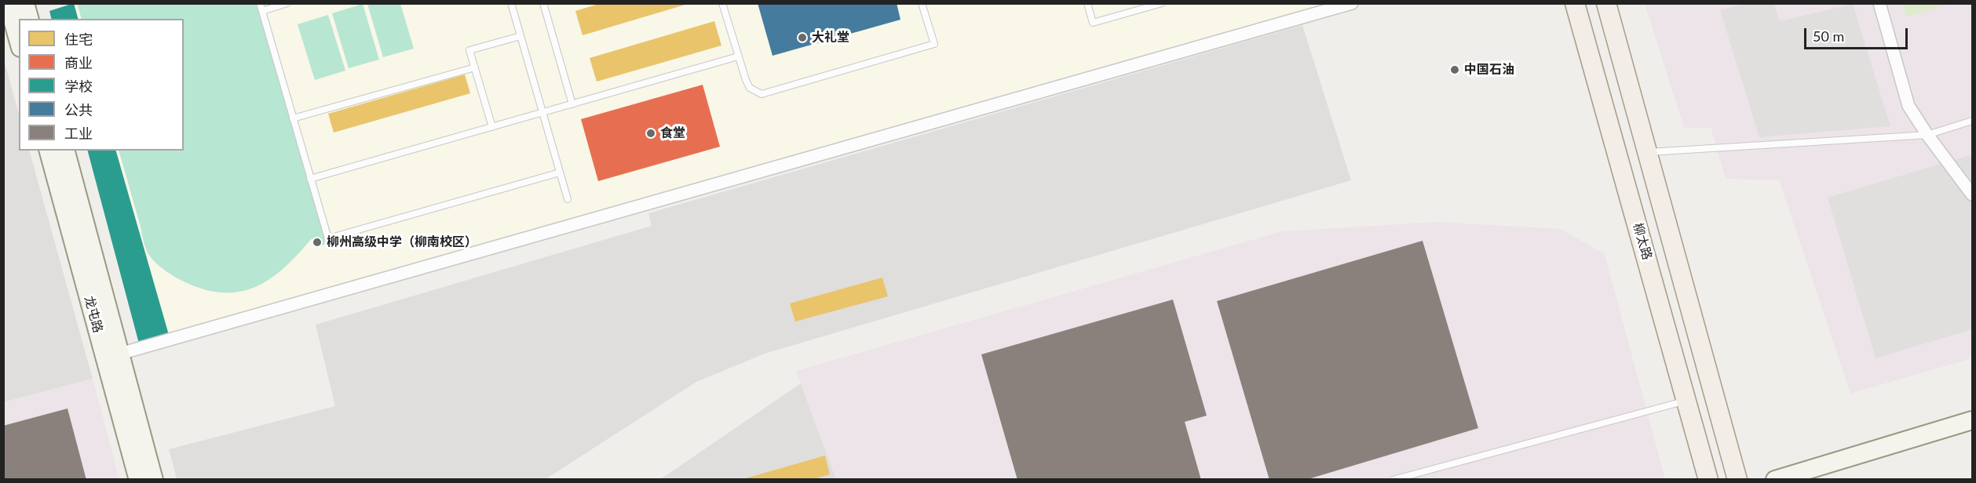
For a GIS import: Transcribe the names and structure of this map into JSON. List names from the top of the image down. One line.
{"streets":{"main road":["柳太路","龙屯路"]},"places":["大礼堂","中国石油","食堂","柳州高级中学（柳南校区）"],"legend":["住宅","商业","学校","公共","工业"],"scale_bar":"50 m"}
